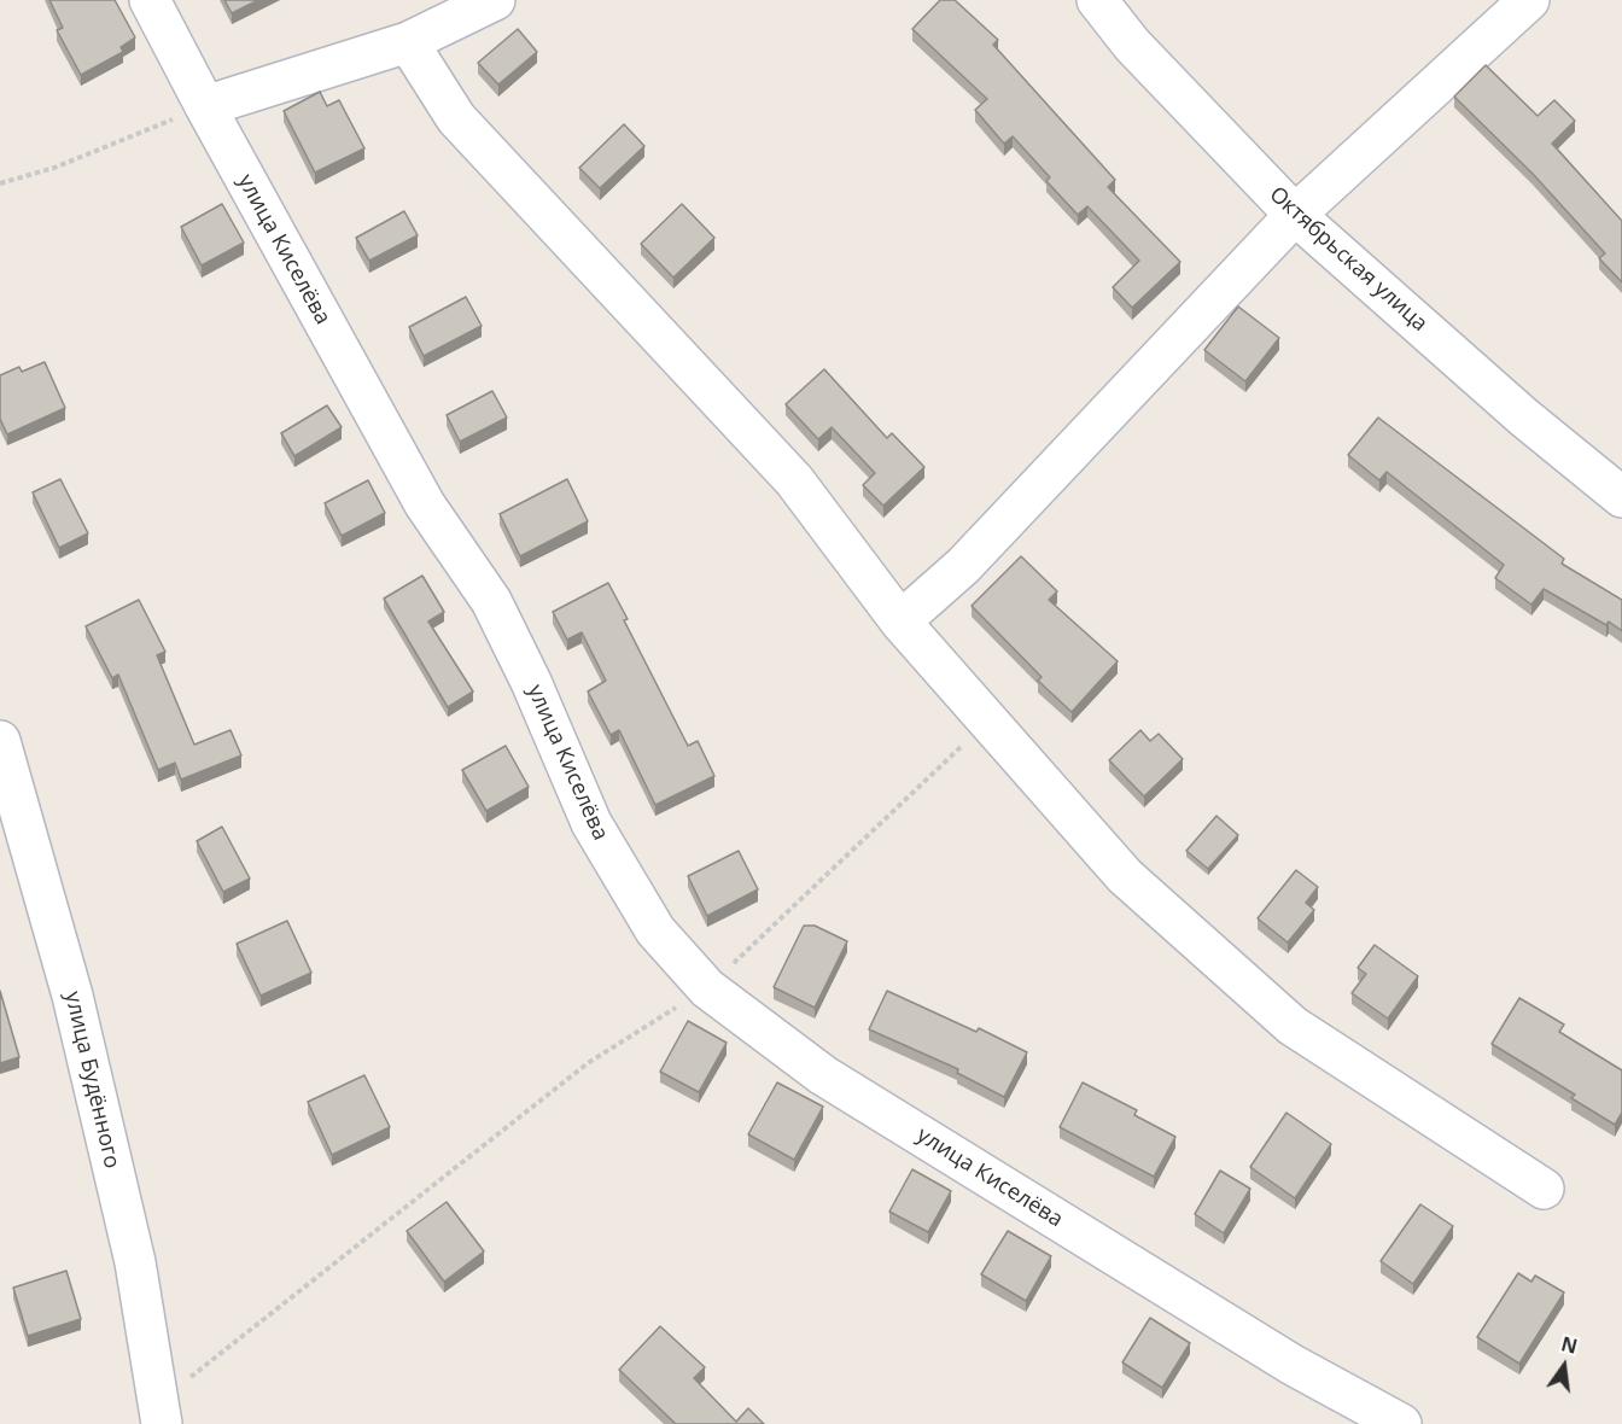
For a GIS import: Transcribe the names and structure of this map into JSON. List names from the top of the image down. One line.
{"streets":{"street":["улица Киселёва","Октябрьская улица","улица Будённого"]},"north":"top"}
